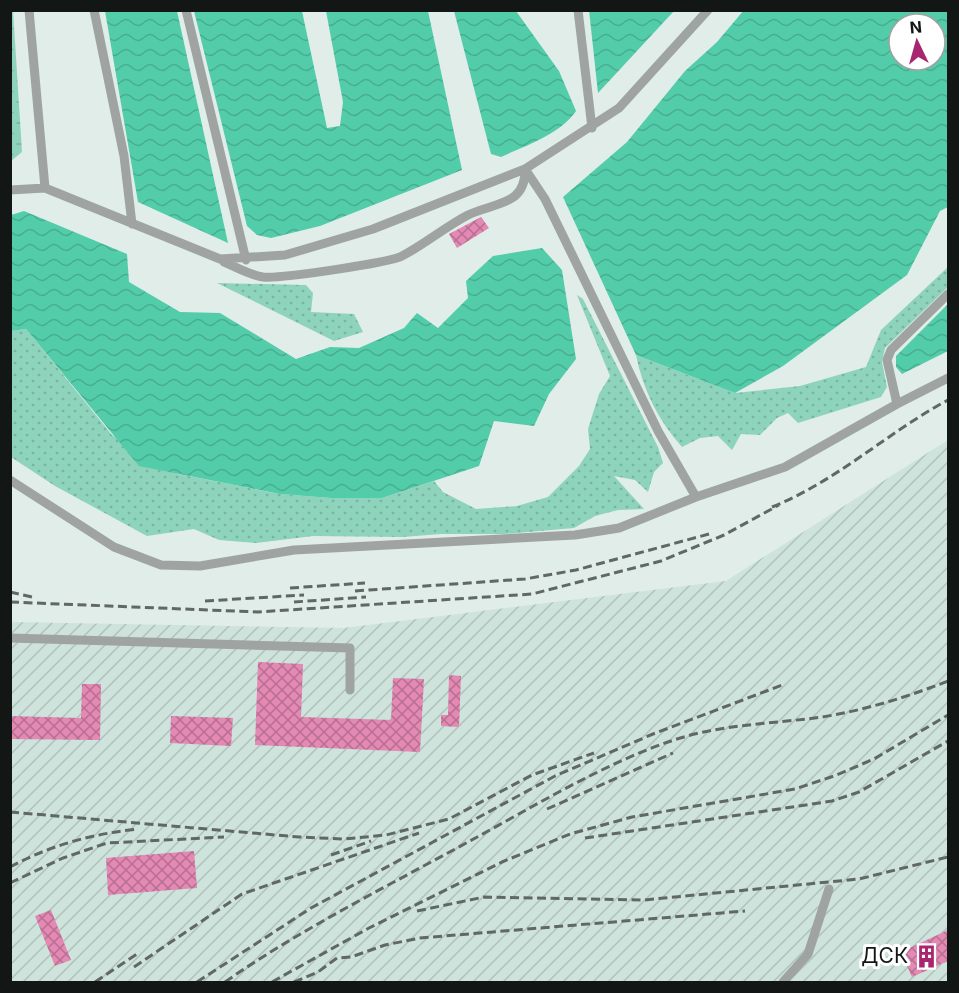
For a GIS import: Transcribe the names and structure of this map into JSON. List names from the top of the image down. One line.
{"places":{"building":["ДСК"]},"north":"top"}
